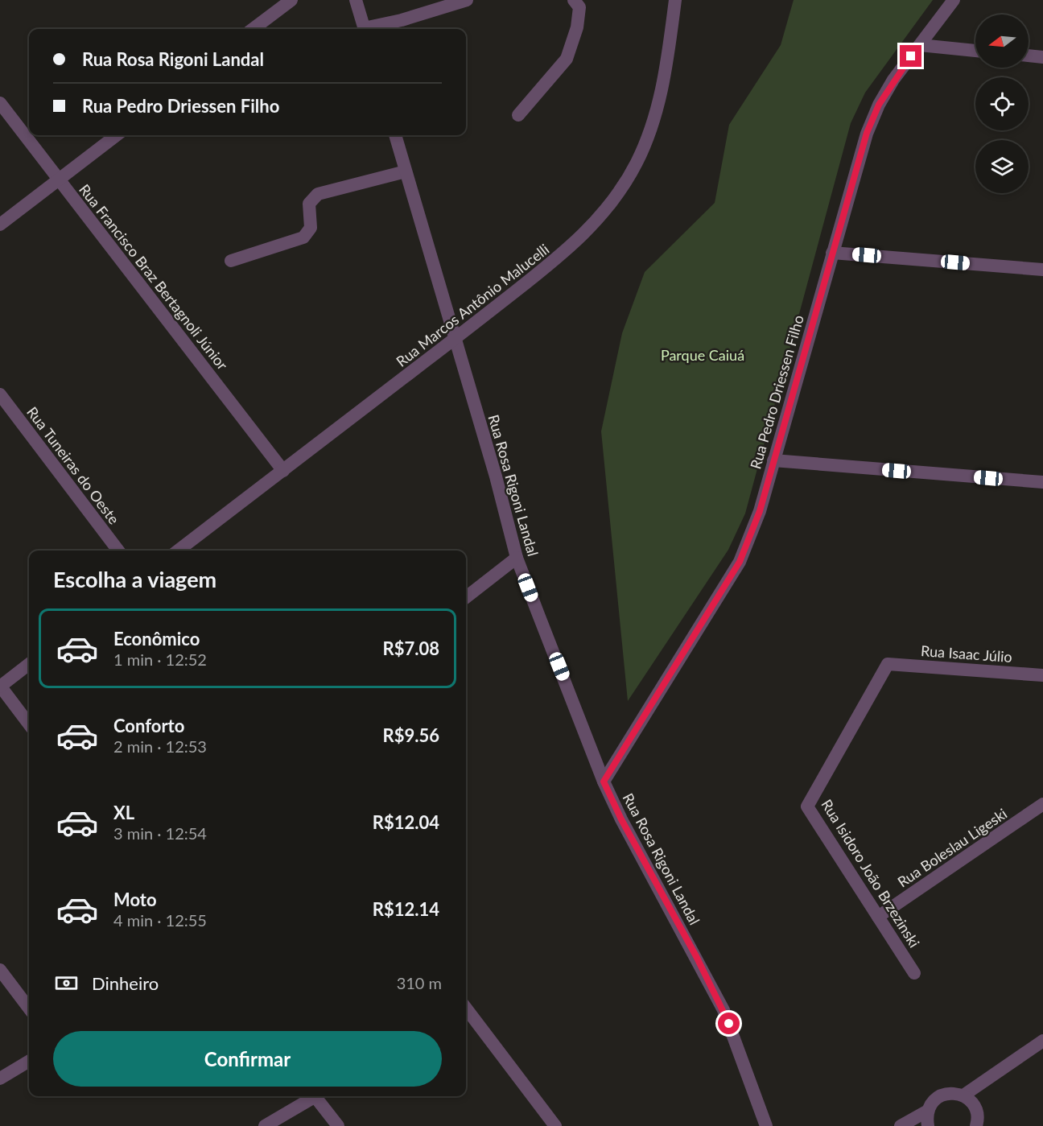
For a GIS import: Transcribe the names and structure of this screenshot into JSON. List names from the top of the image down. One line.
{"streets":{"street":["Rua Francisco Braz Bertagnoli Júnior","Rua Marcos Antônio Malucelli","Rua Pedro Driessen Filho","Rua Tuneiras do Oeste","Rua Rosa Rigoni Landal","Rua Isaac Júlio","Rua Boleslau Ligeski","Rua Isidoro João Brzezinski"]},"crossings":[["Rua Francisco Braz Bertagnoli Júnior","Rua Marcos Antônio Malucelli"],["Rua Marcos Antônio Malucelli","Rua Rosa Rigoni Landal"],["Rua Pedro Driessen Filho","Rua Rosa Rigoni Landal"],["Rua Isaac Júlio","Rua Isidoro João Brzezinski"],["Rua Boleslau Ligeski","Rua Isidoro João Brzezinski"]],"parks":["Parque Caiuá"],"north":"left","page":{"banner":["Rua Rosa Rigoni Landal","Rua Pedro Driessen Filho"],"heading":"Escolha a viagem","list":[{"name":"Econômico","note":"1 min · 12:52","value":"R$7.08"},{"name":"Conforto","note":"2 min · 12:53","value":"R$9.56"},{"name":"XL","note":"3 min · 12:54","value":"R$12.04"},{"name":"Moto","note":"4 min · 12:55","value":"R$12.14"}],"pay":["Dinheiro","310 m"],"buttons":"Confirmar"}}
